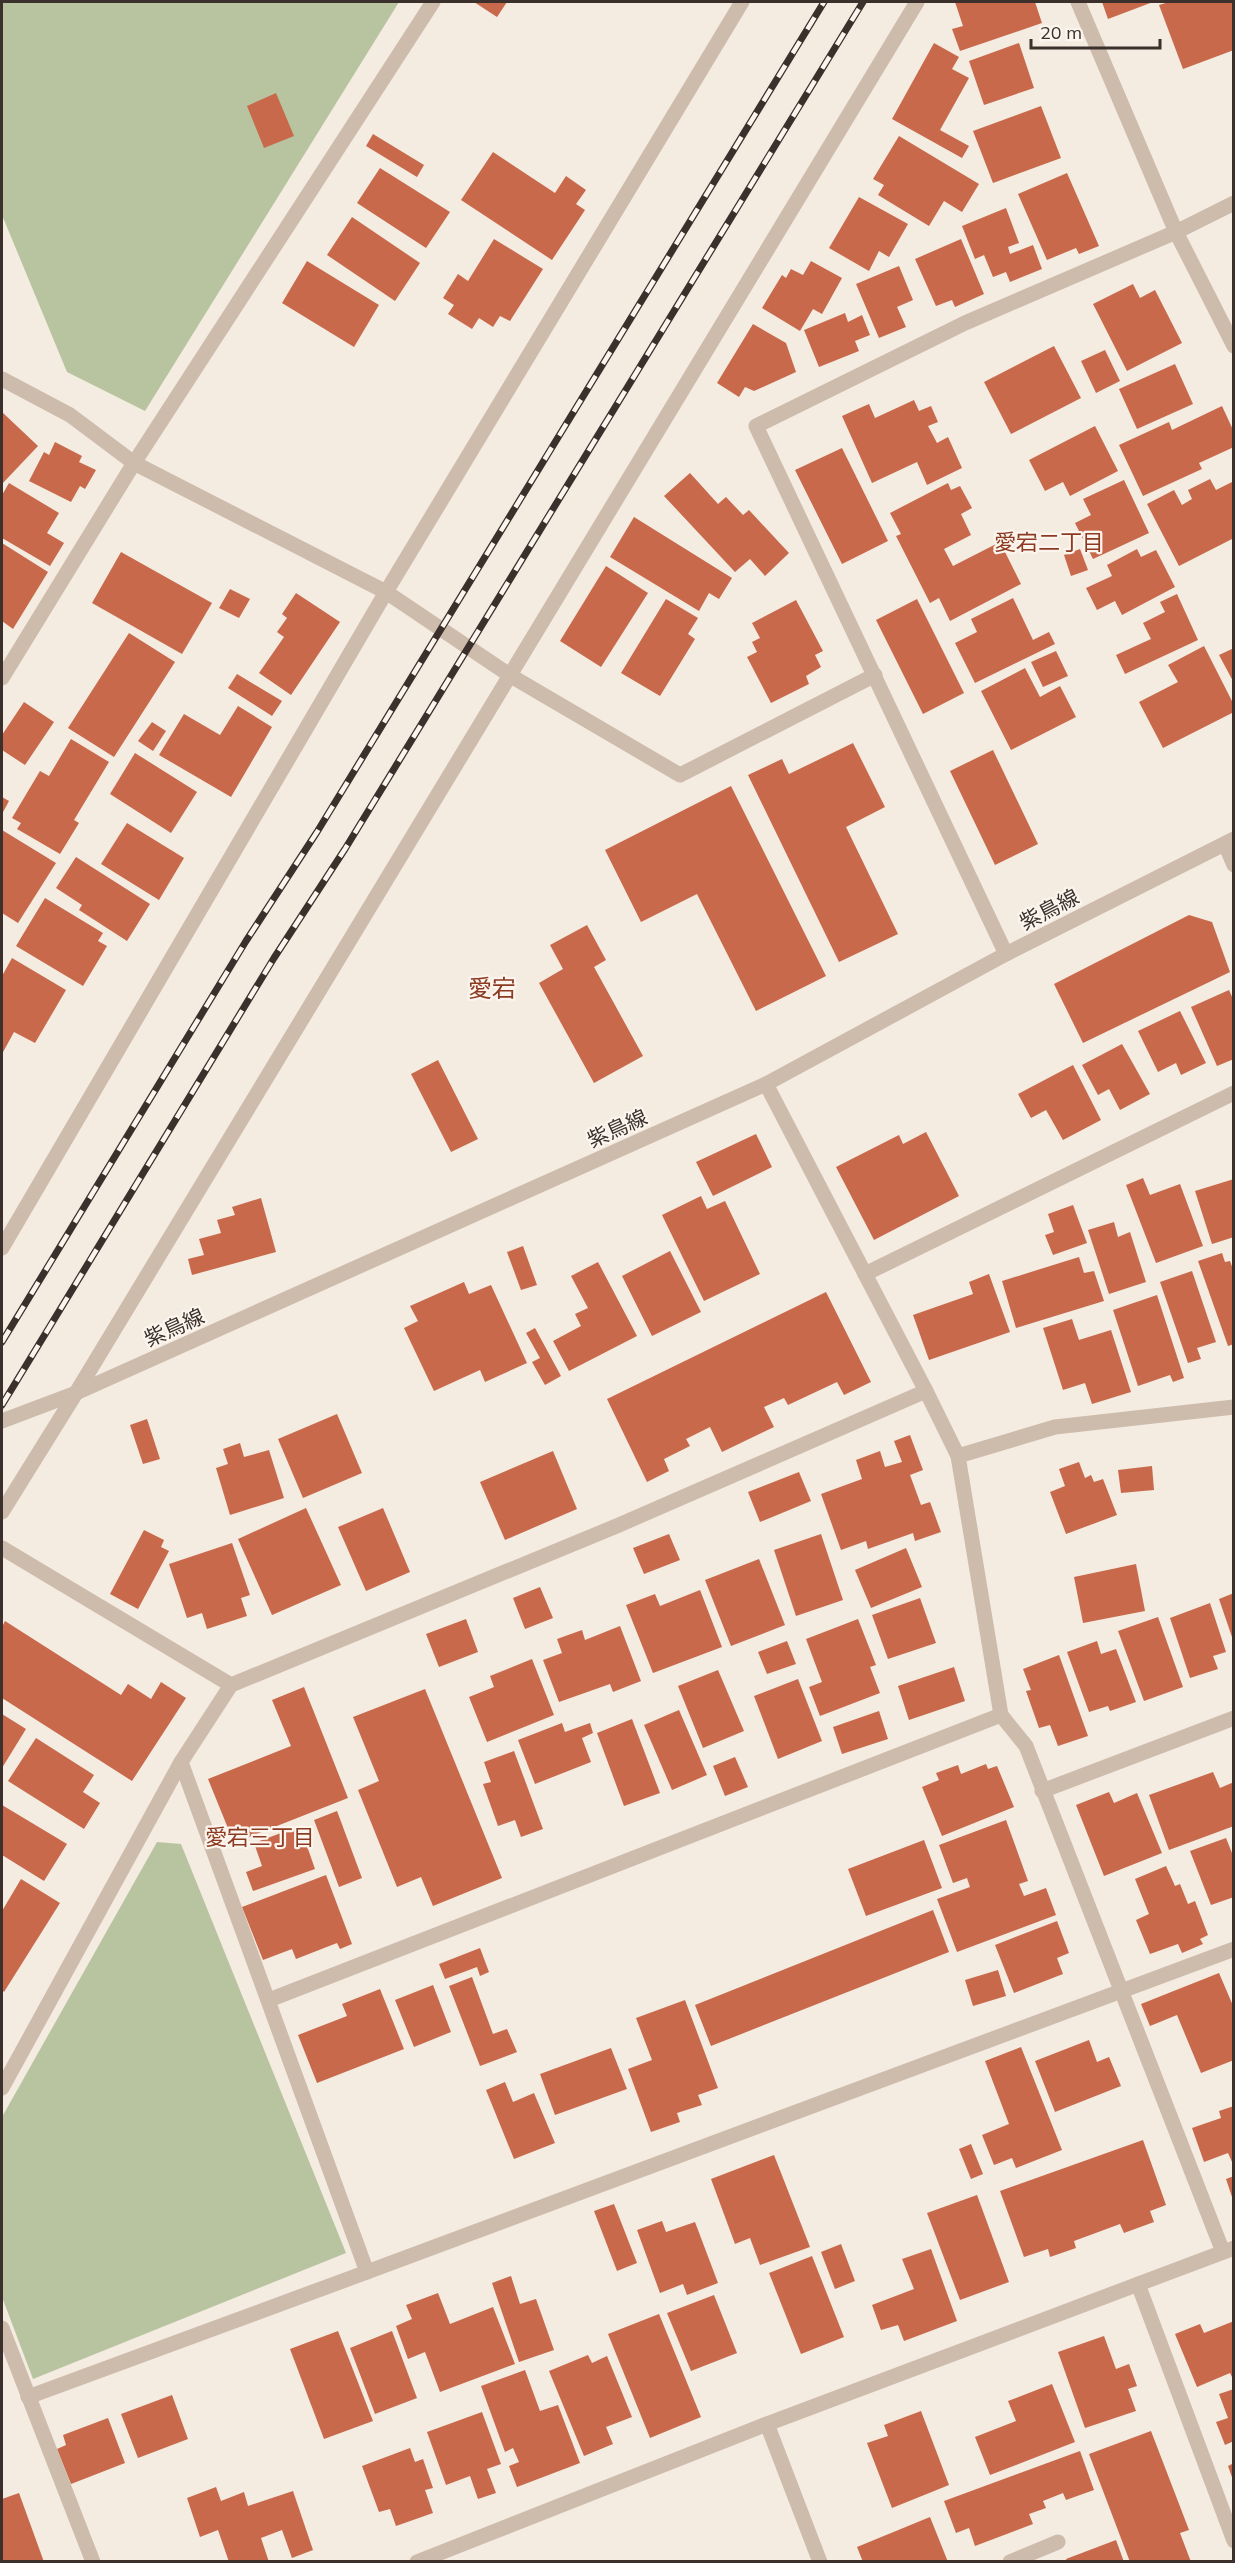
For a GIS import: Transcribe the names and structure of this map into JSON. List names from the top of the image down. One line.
{"streets":{"street":["紫鳥線"]},"districts":["愛宕二丁目","愛宕","愛宕三丁目"],"scale_bar":"20 m"}
